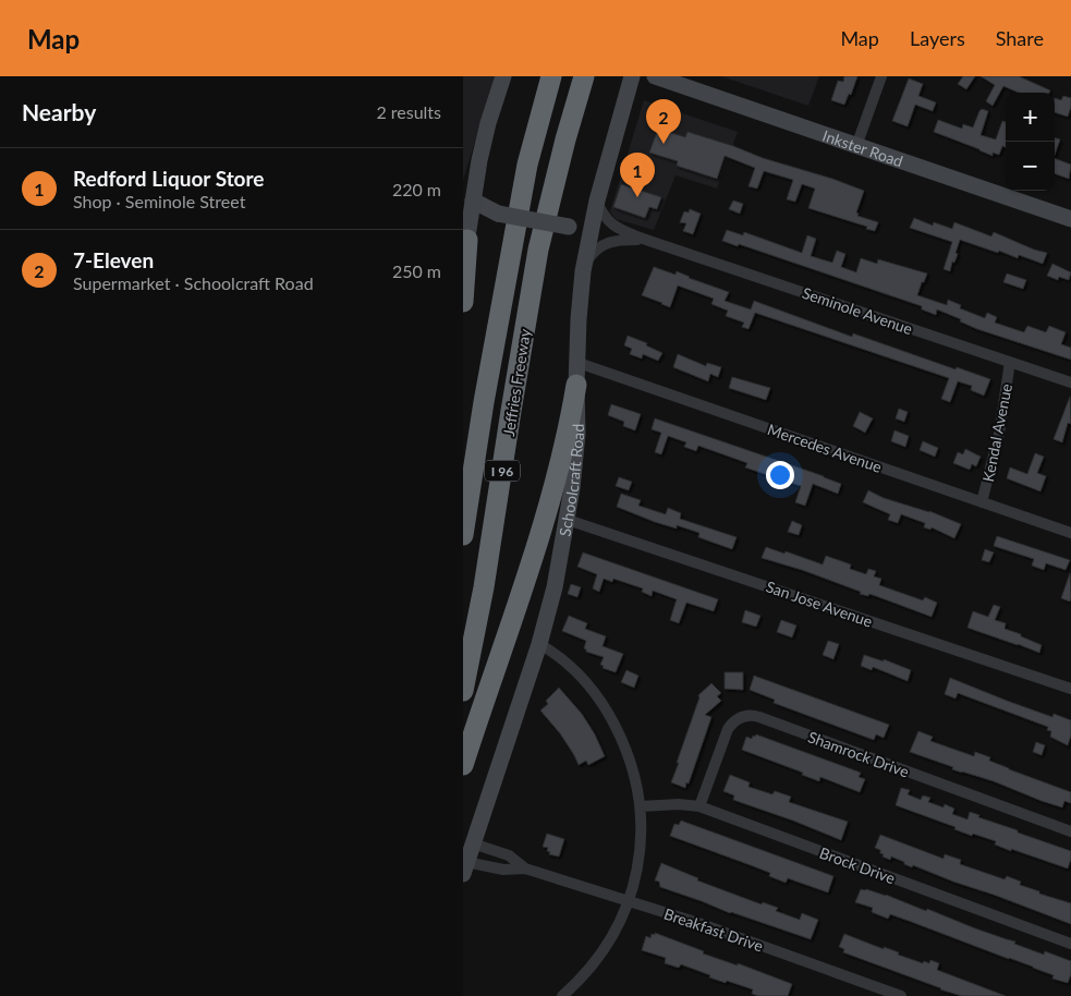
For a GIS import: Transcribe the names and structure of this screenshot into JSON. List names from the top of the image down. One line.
{"streets":{"highway":["Jeffries Freeway","I 96"],"main road":["Inkster Road","Schoolcraft Road"],"street":["Seminole Avenue","Kendal Avenue","Mercedes Avenue","San Jose Avenue","Shamrock Drive","Brock Drive","Breakfast Drive"]},"crossings":[["Seminole Avenue","Kendal Avenue"],["Kendal Avenue","Mercedes Avenue"],["Mercedes Avenue","Schoolcraft Road"],["Schoolcraft Road","San Jose Avenue"],["Schoolcraft Road","Breakfast Drive"],["Shamrock Drive","Brock Drive"]],"page":{"header":"Map","nav":["Map","Layers","Share"],"heading":["Nearby","2 results"],"map_buttons":["+","−"],"pins":["2","1"],"list":[{"mark":"1","name":"Redford Liquor Store","note":"Shop · Seminole Street","value":"220 m"},{"mark":"2","name":"7-Eleven","note":"Supermarket · Schoolcraft Road","value":"250 m"}]}}
